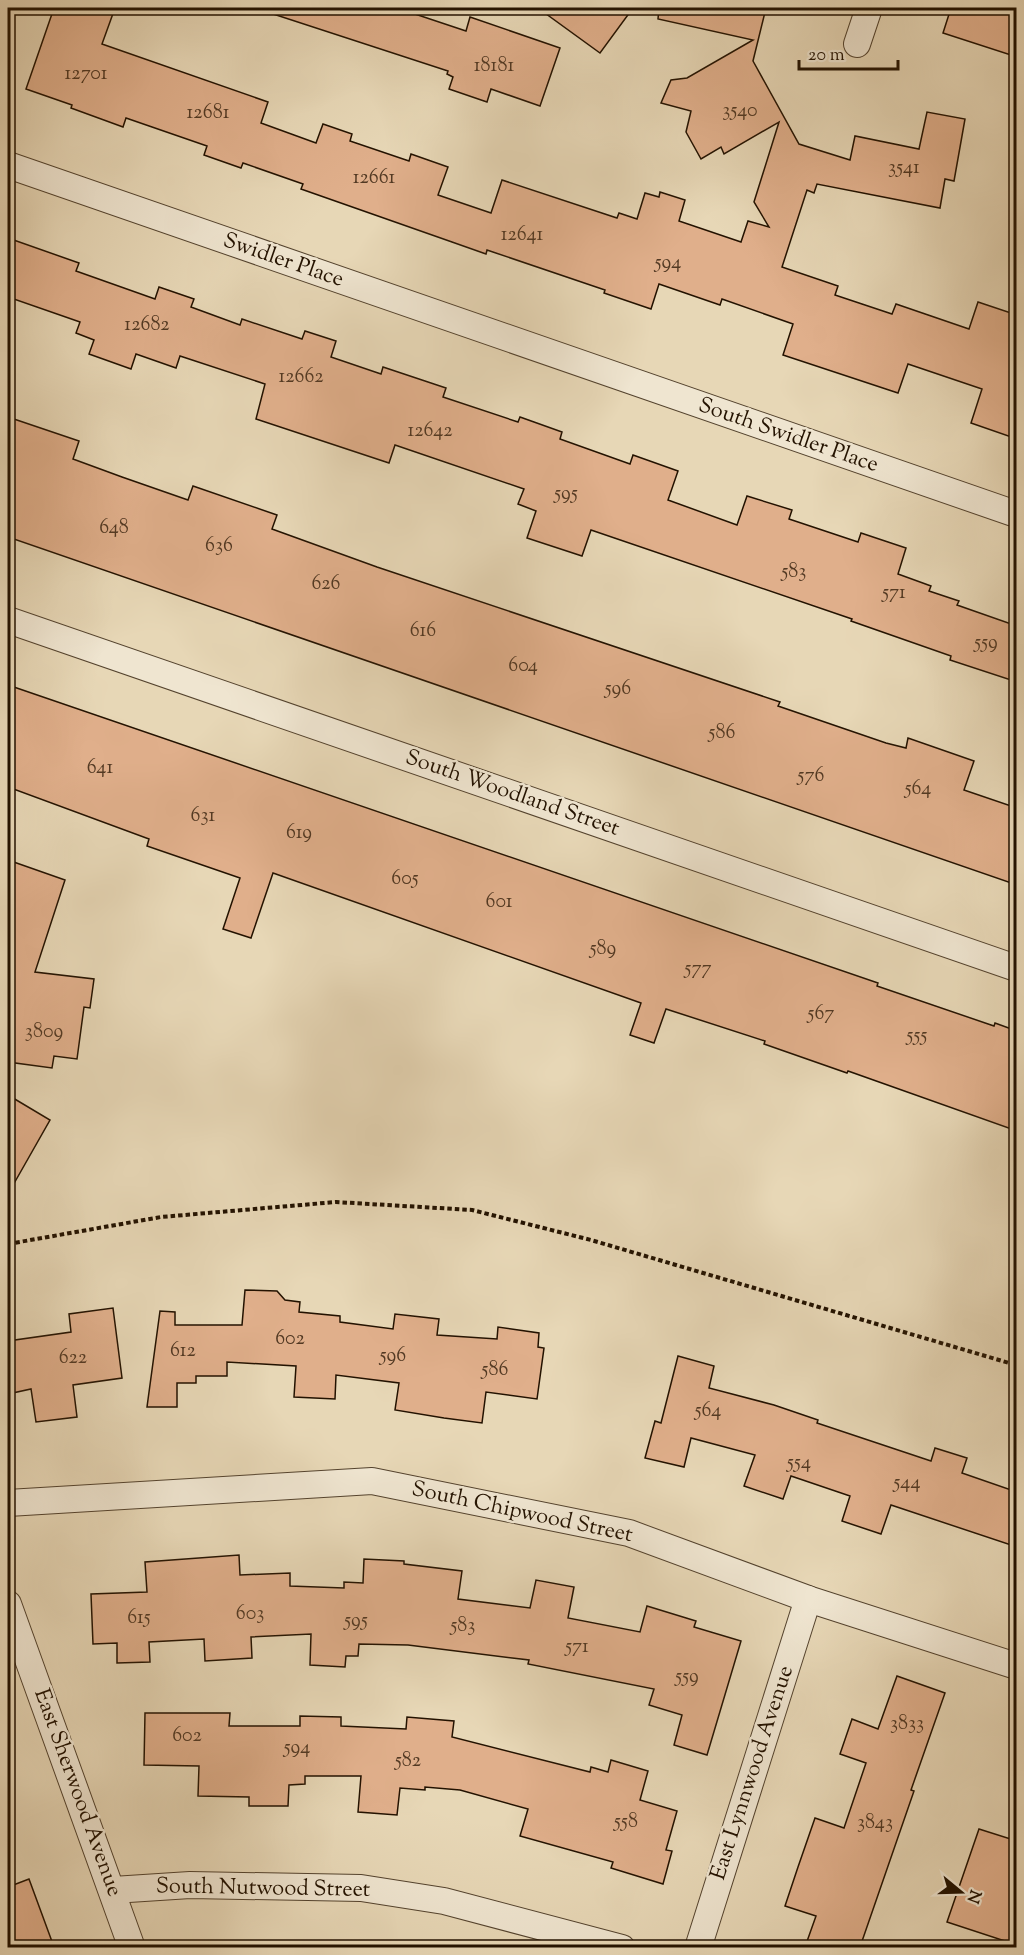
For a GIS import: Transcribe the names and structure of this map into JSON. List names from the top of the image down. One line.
{"streets":{"street":["Swidler Place","South Swidler Place","South Woodland Street","South Chipwood Street","East Lynnwood Avenue","East Sherwood Avenue","South Nutwood Street"]},"crossings":[["Swidler Place","South Swidler Place"],["South Chipwood Street","East Lynnwood Avenue"],["East Sherwood Avenue","South Nutwood Street"]],"house_numbers":["18181","12701","3540","12681","3541","12661","12641","594","12682","12662","12642","595","648","636","583","626","571","616","559","604","596","586","641","576","564","631","619","605","601","589","577","567","3809","555","602","612","596","622","586","564","554","544","603","615","595","583","571","559","3833","602","594","582","558","3843"],"scale_bar":"20 m","north":"right"}
